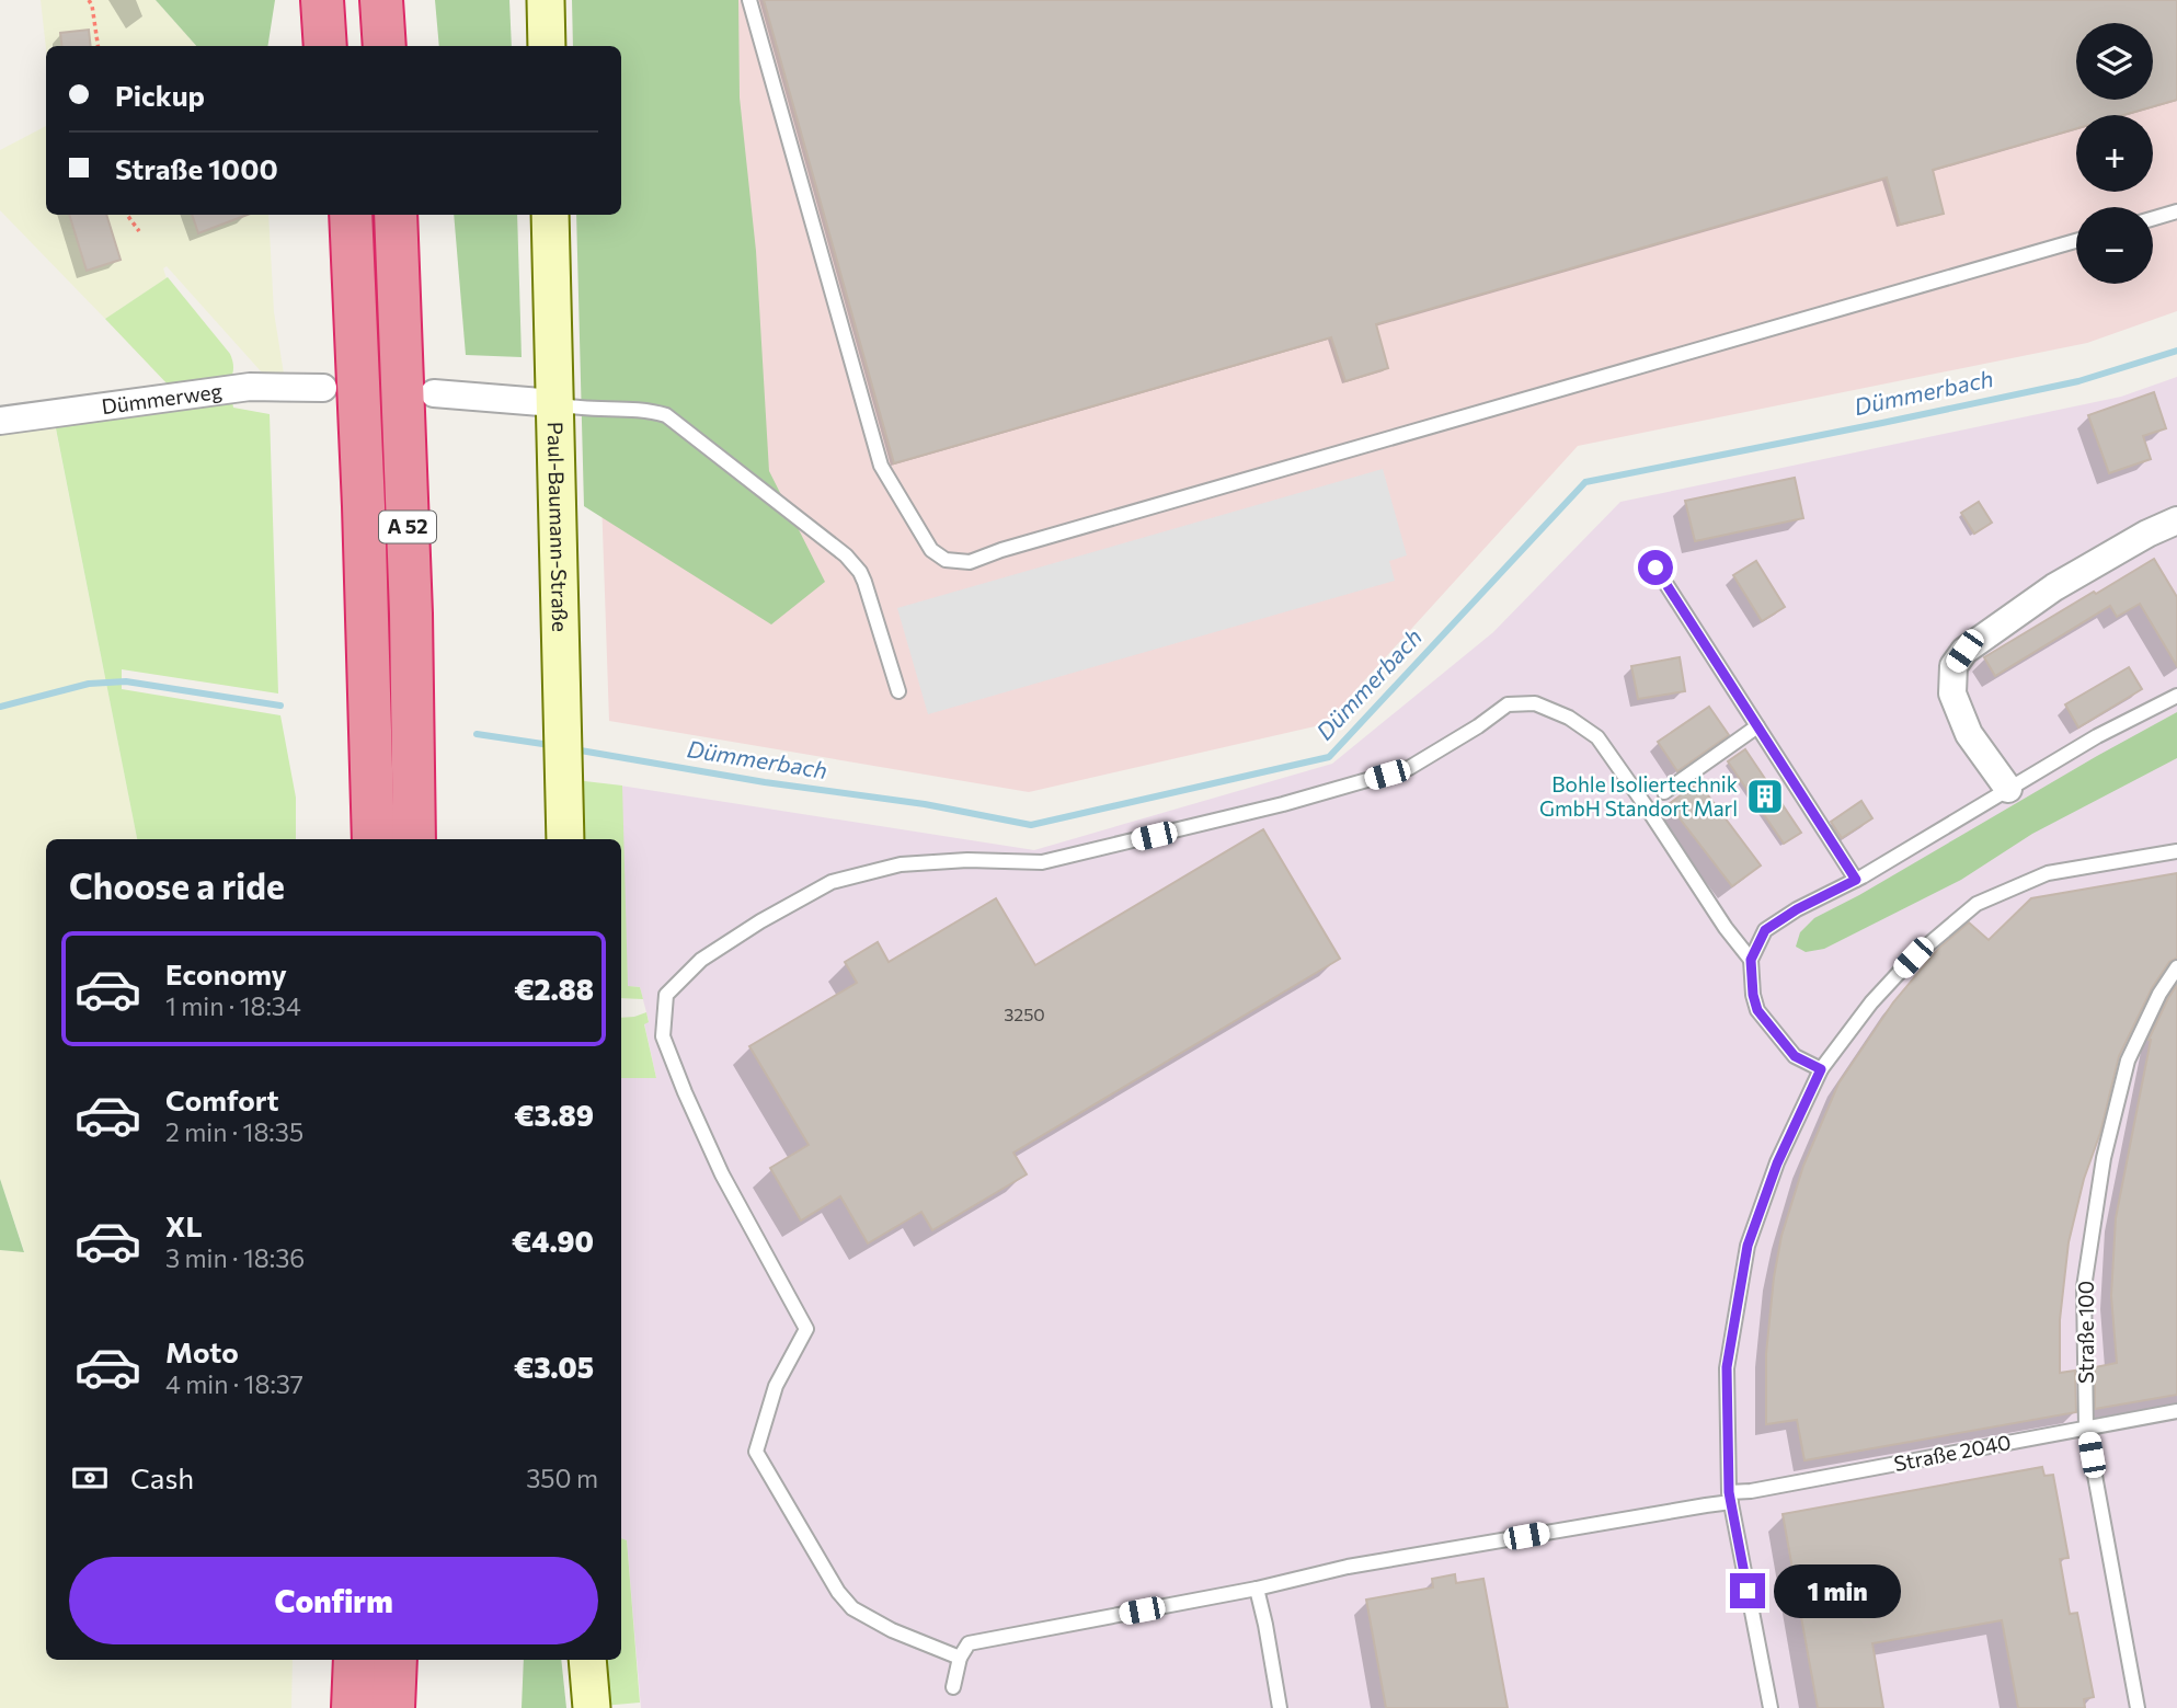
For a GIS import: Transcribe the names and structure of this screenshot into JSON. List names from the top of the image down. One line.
{"streets":{"highway":["A 52"],"main road":["Paul-Baumann-Straße"],"street":["Dümmerweg"],"lane":["Straße 100","Straße 2040"]},"crossings":[["Straße 100","Straße 2040"]],"water":["Dümmerbach"],"places":{"building":["Bohle Isoliertechnik GmbH Standort Marl"]},"house_numbers":["3250"],"page":{"map_buttons":["+","−"],"banner":["Pickup","Straße 1000"],"heading":"Choose a ride","list":[{"name":"Economy","note":"1 min · 18:34","value":"€2.88"},{"name":"Comfort","note":"2 min · 18:35","value":"€3.89"},{"name":"XL","note":"3 min · 18:36","value":"€4.90"},{"name":"Moto","note":"4 min · 18:37","value":"€3.05"}],"pay":["Cash","350 m"],"buttons":"Confirm","bubble":"1 min"}}
